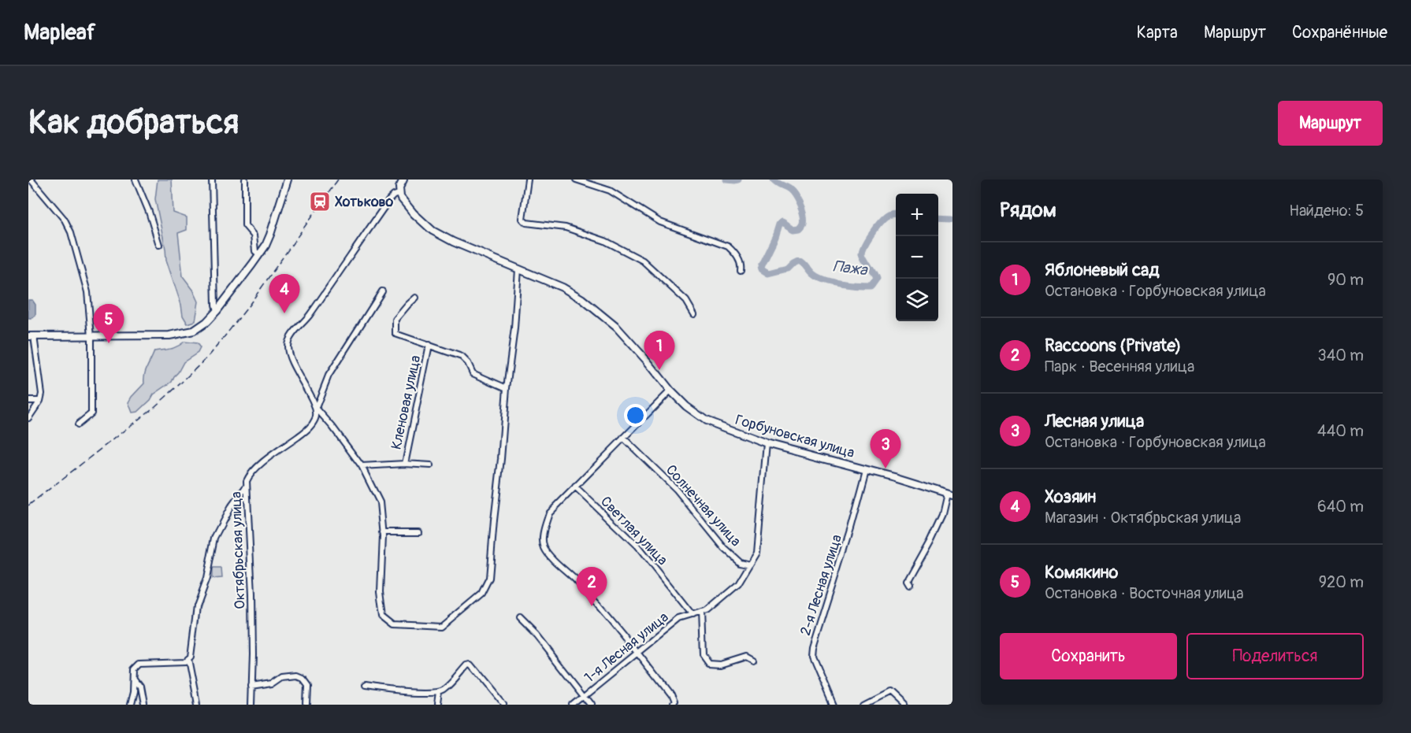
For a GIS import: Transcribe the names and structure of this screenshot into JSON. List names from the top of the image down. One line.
{"streets":{"main road":["Горбуновская улица"],"street":["Кленовая улица","Солнечная улица","Светлая улица","Октябрьская улица","2-я Лесная улица","1-я Лесная улица"]},"crossings":[["Горбуновская улица","2-я Лесная улица"],["Горбуновская улица","1-я Лесная улица"],["Солнечная улица","1-я Лесная улица"],["Светлая улица","1-я Лесная улица"]],"water":["Пажа"],"places":{"station":["Хотьково"]},"page":{"header":"Mapleaf","nav":["Карта","Маршрут","Сохранённые"],"buttons":["Маршрут",["Сохранить","Поделиться"]],"title":"Как добраться","heading":["Рядом","Найдено: 5"],"map_buttons":["+","−"],"list":[{"mark":"1","name":"Яблоневый сад","note":"Остановка · Горбуновская улица","value":"90 m"},{"mark":"2","name":"Raccoons (Private)","note":"Парк · Весенняя улица","value":"340 m"},{"mark":"3","name":"Лесная улица","note":"Остановка · Горбуновская улица","value":"440 m"},{"mark":"4","name":"Хозяин","note":"Магазин · Октябрьская улица","value":"640 m"},{"mark":"5","name":"Комякино","note":"Остановка · Восточная улица","value":"920 m"}],"pins":["4","5","1","3","2"]}}
